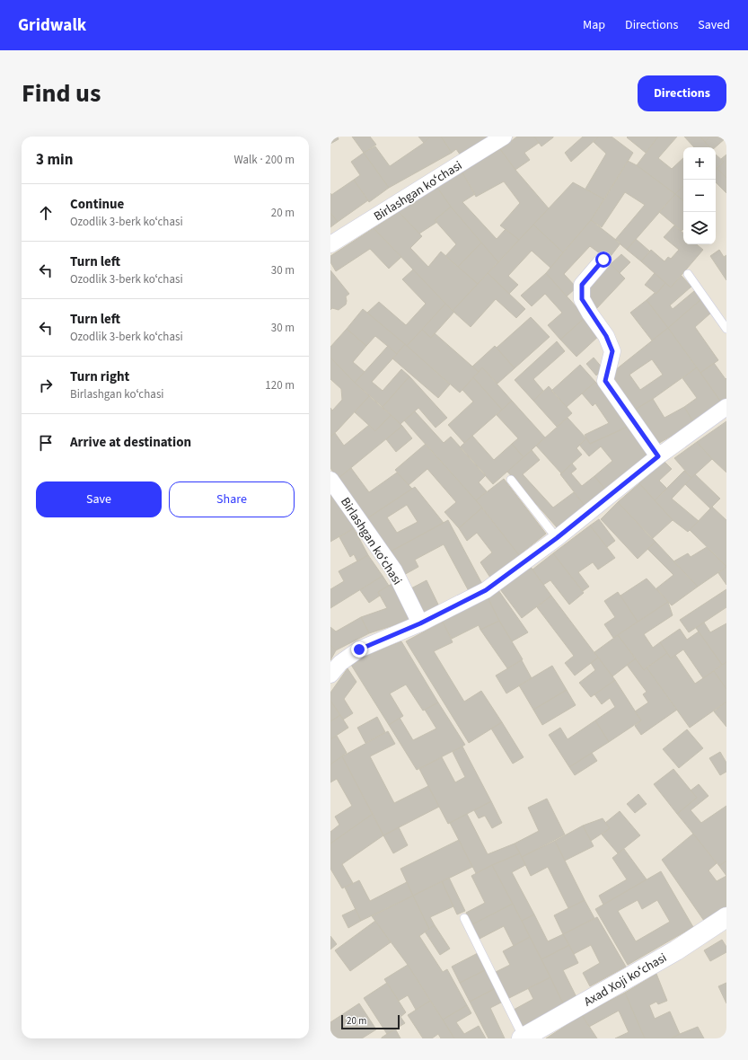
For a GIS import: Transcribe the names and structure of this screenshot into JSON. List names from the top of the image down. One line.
{"streets":{"street":["Birlashgan koʻchasi","Axad Xoji koʻchasi"]},"scale_bar":"20 m","page":{"header":"Gridwalk","nav":["Map","Directions","Saved"],"title":"Find us","buttons":["Directions",["Save","Share"]],"heading":["3 min","Walk · 200 m"],"map_buttons":["+","−"],"list":[["Continue","Ozodlik 3-berk koʻchasi","20 m"],["Turn left","Ozodlik 3-berk koʻchasi","30 m"],["Turn left","Ozodlik 3-berk koʻchasi","30 m"],["Turn right","Birlashgan koʻchasi","120 m"],"Arrive at destination"],"scale":"20 m"}}
